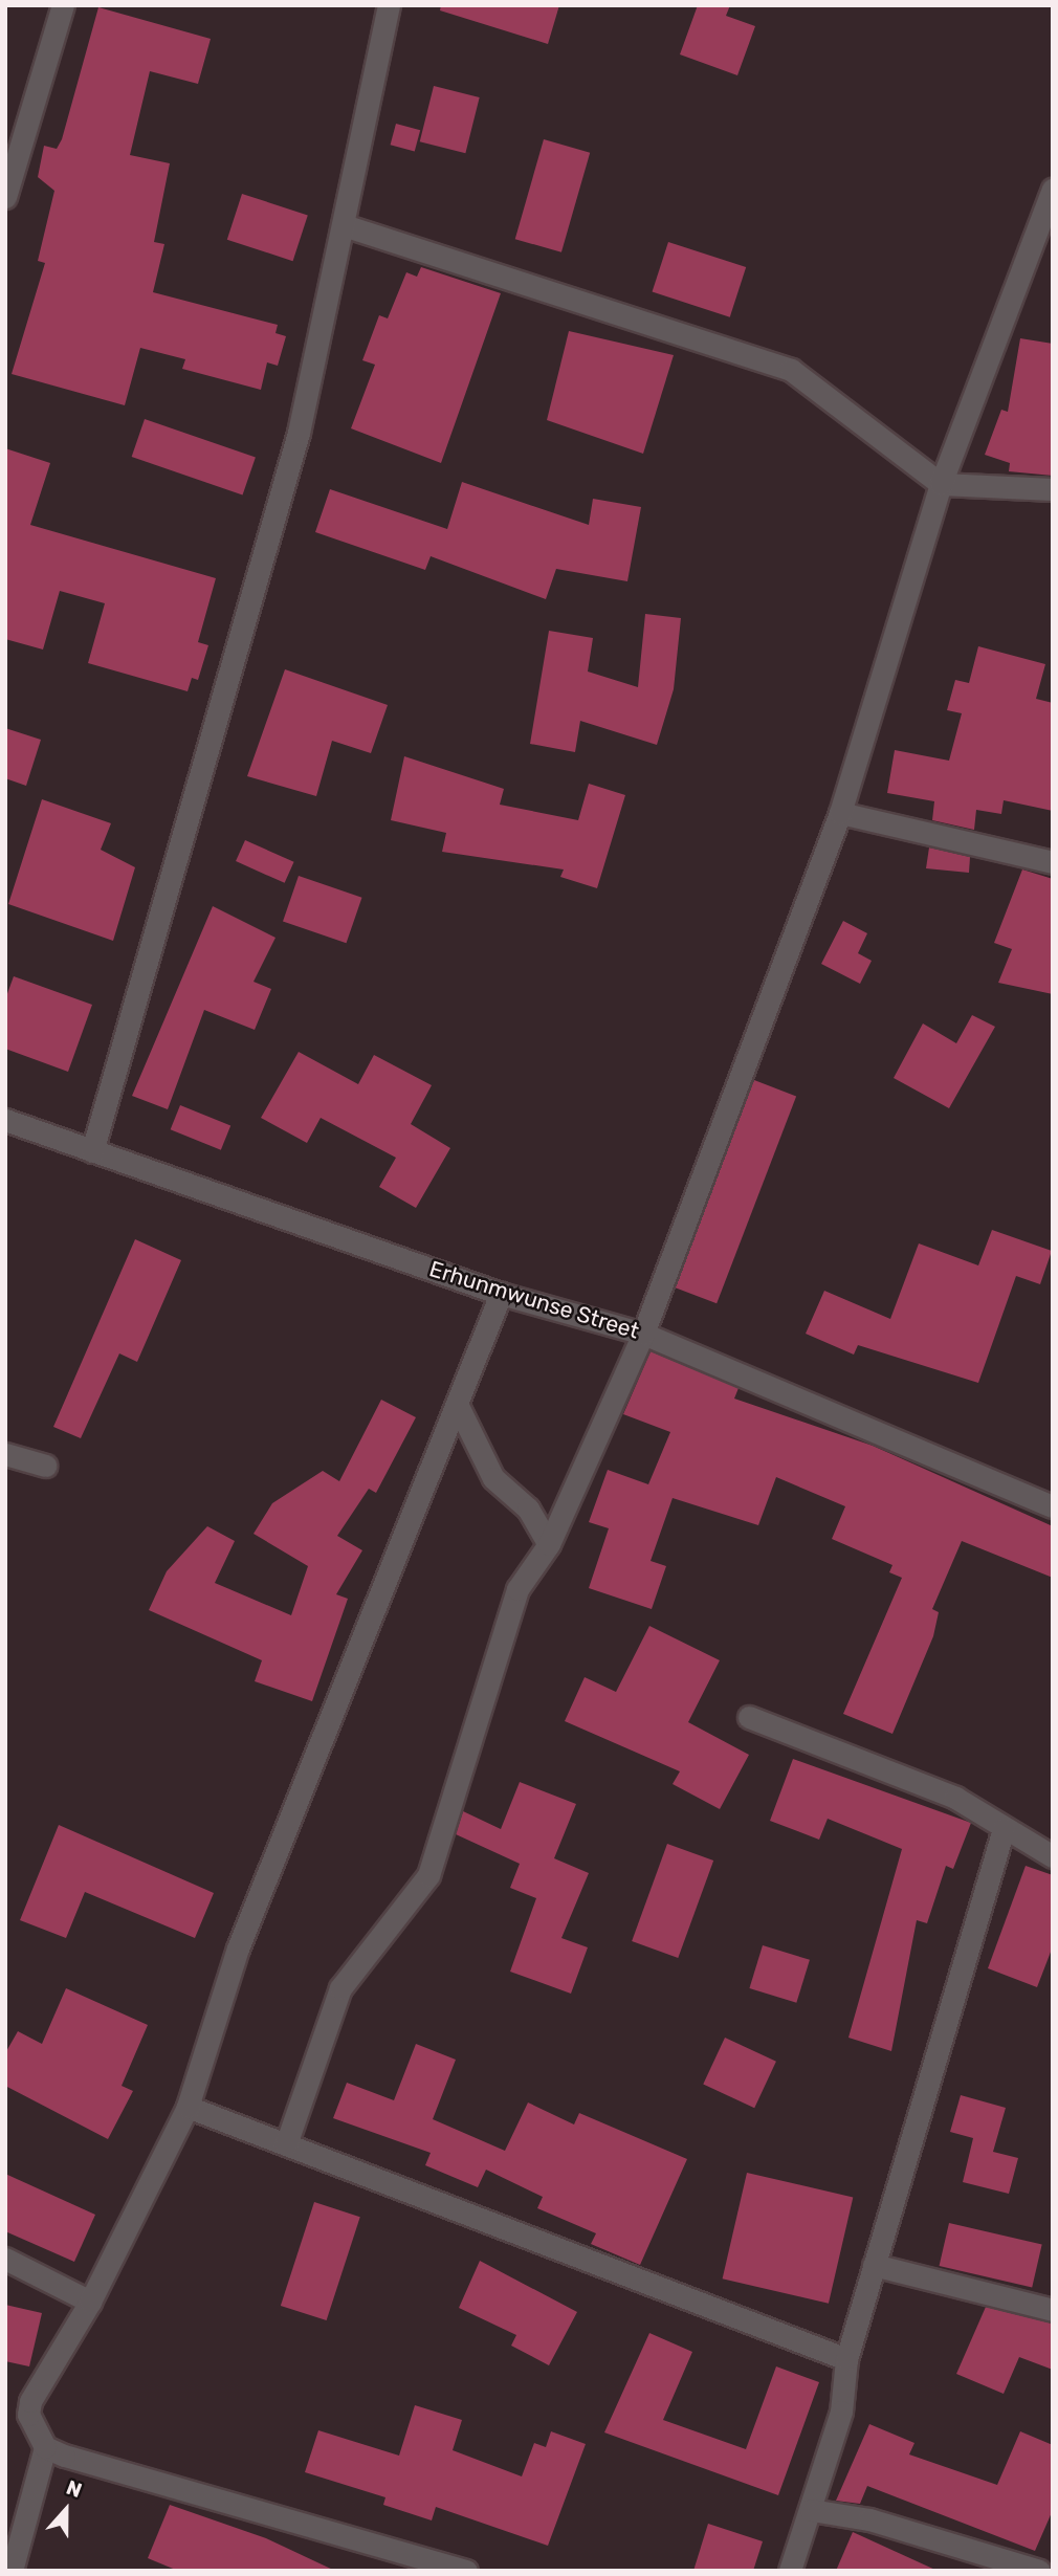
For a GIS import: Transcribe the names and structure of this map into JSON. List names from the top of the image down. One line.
{"streets":{"street":["Erhunmwunse Street"]},"north":"top"}
